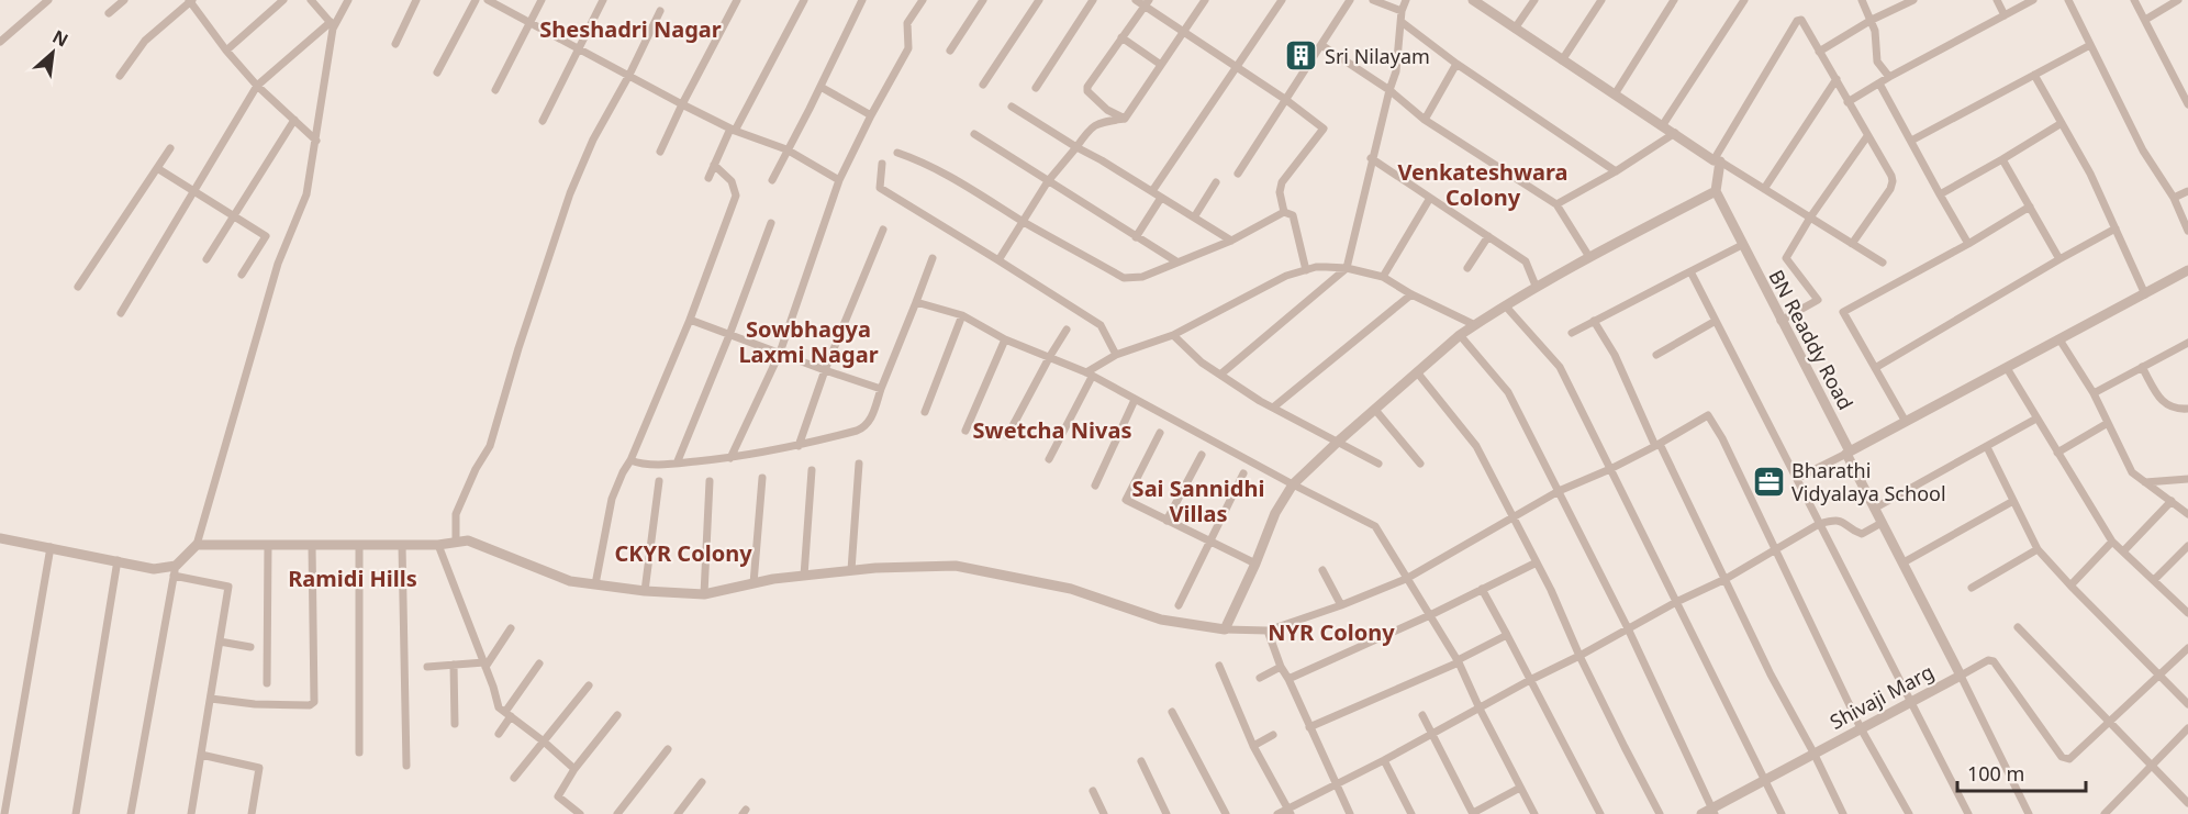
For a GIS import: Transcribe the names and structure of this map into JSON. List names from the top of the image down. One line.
{"streets":{"street":["BN Readdy Road","Shivaji Marg"]},"crossings":[["BN Readdy Road","Shivaji Marg"]],"districts":["Sheshadri Nagar","Venkateshwara Colony","Sowbhagya Laxmi Nagar","Swetcha Nivas","Sai Sannidhi Villas","CKYR Colony","Ramidi Hills","NYR Colony"],"places":{"building":["Sri Nilayam"],"office":["Bharathi Vidyalaya School"]},"scale_bar":"100 m","north":"top right"}
